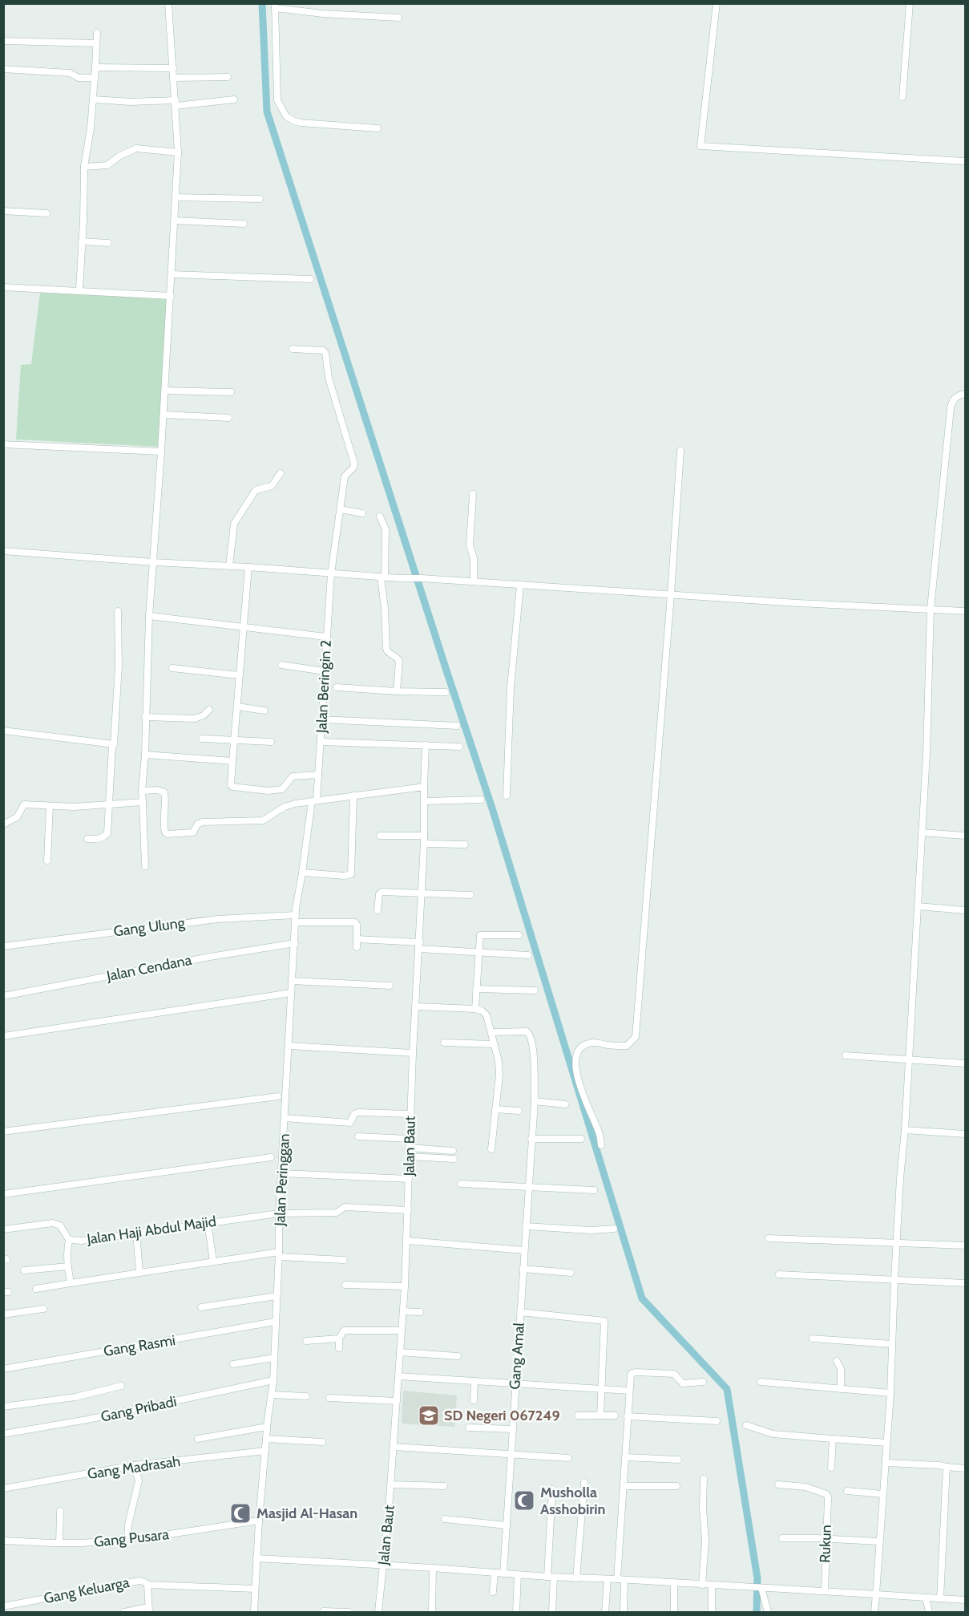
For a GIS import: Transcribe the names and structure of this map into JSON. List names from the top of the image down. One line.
{"streets":{"street":["Jalan Beringin 2","Gang Ulung","Jalan Cendana","Jalan Baut","Jalan Peringgan","Jalan Haji Abdul Majid","Gang Rasmi","Gang Amal","Gang Pribadi","Gang Madrasah","Gang Pusara","Rukun","Gang Keluarga"]},"crossings":[["Jalan Beringin 2","Jalan Peringgan"],["Gang Ulung","Jalan Peringgan"],["Jalan Cendana","Jalan Peringgan"],["Jalan Baut","Jalan Haji Abdul Majid"],["Jalan Peringgan","Jalan Haji Abdul Majid"],["Jalan Peringgan","Gang Rasmi"],["Jalan Peringgan","Gang Pribadi"],["Jalan Peringgan","Gang Madrasah"],["Jalan Peringgan","Gang Pusara"],["Jalan Peringgan","Gang Keluarga"]],"places":{"school or university":["SD Negeri 067249"],"mosque":["Musholla Asshobirin","Masjid Al-Hasan"]}}
